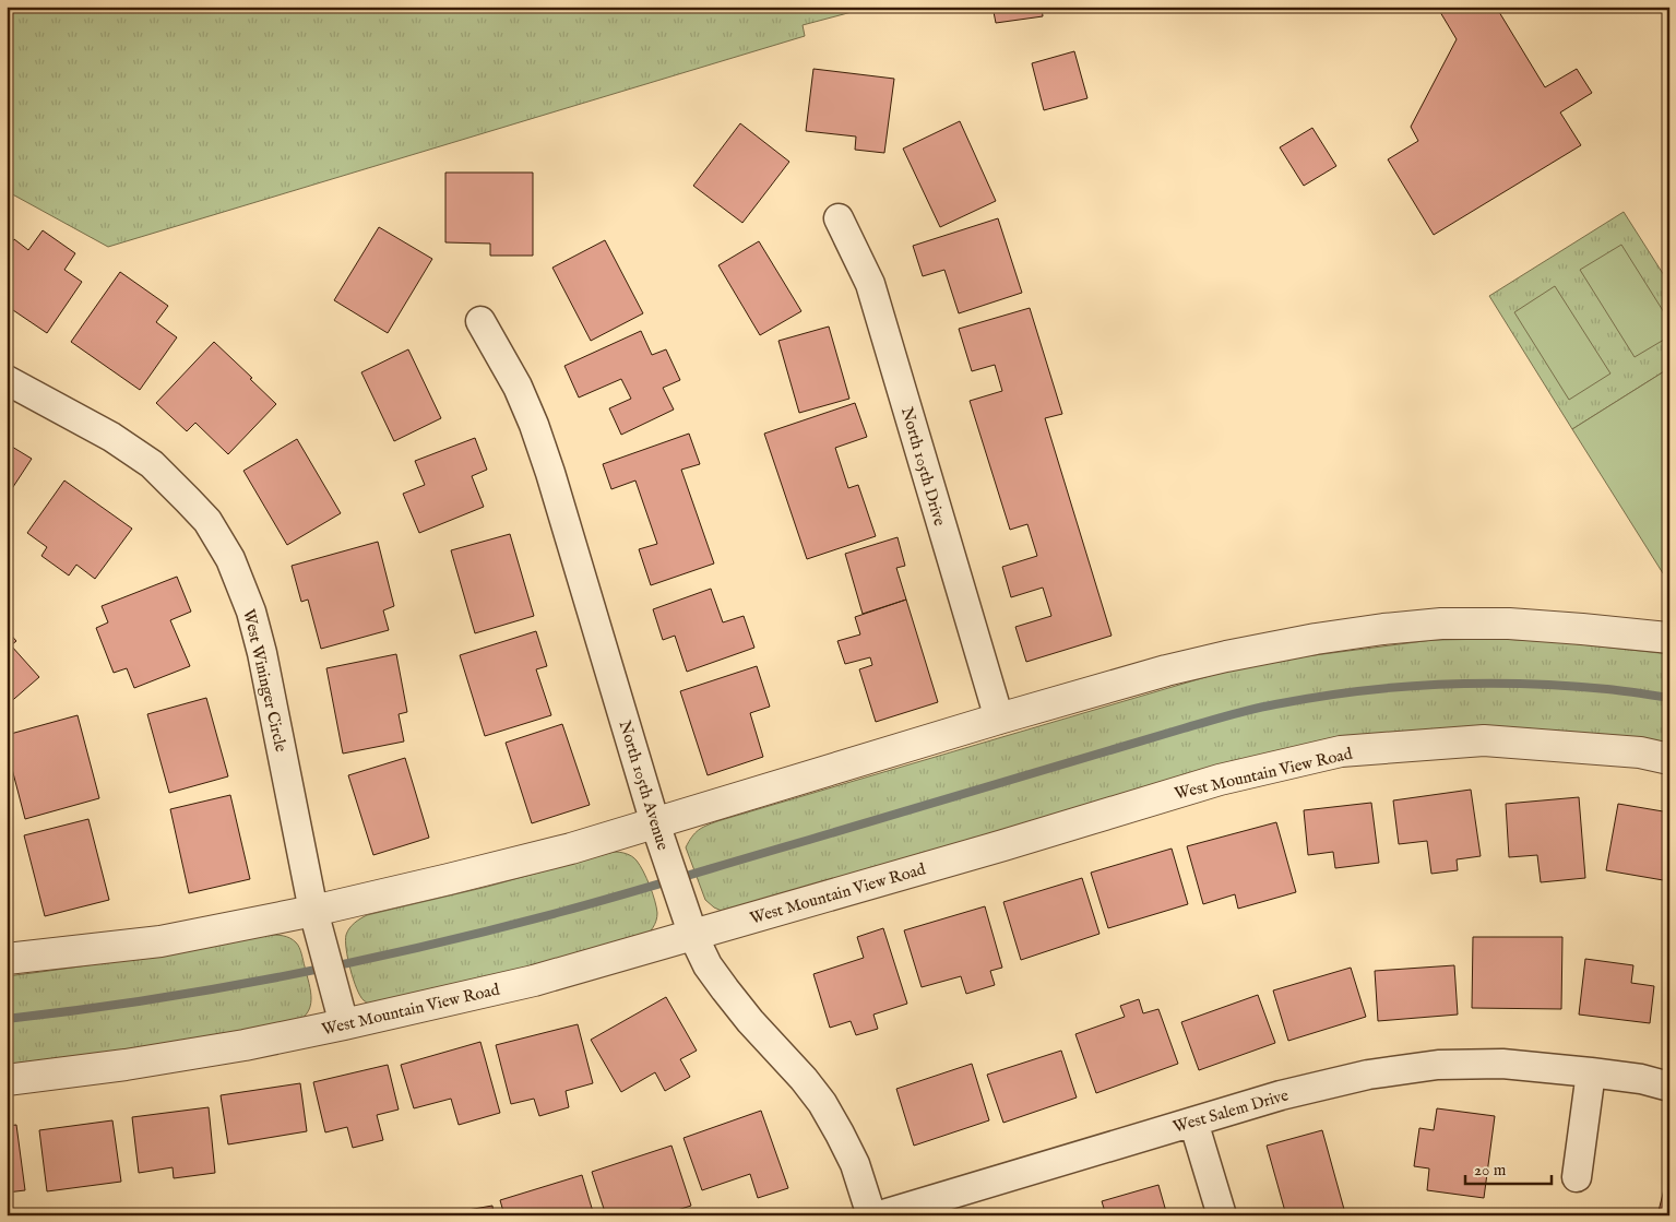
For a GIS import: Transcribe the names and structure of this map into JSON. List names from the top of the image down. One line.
{"streets":{"street":["North 105th Drive","West Wininger Circle","West Mountain View Road","North 105th Avenue","West Salem Drive"]},"crossings":[["West Wininger Circle","West Mountain View Road"],["West Mountain View Road","North 105th Avenue"]],"scale_bar":"20 m"}
